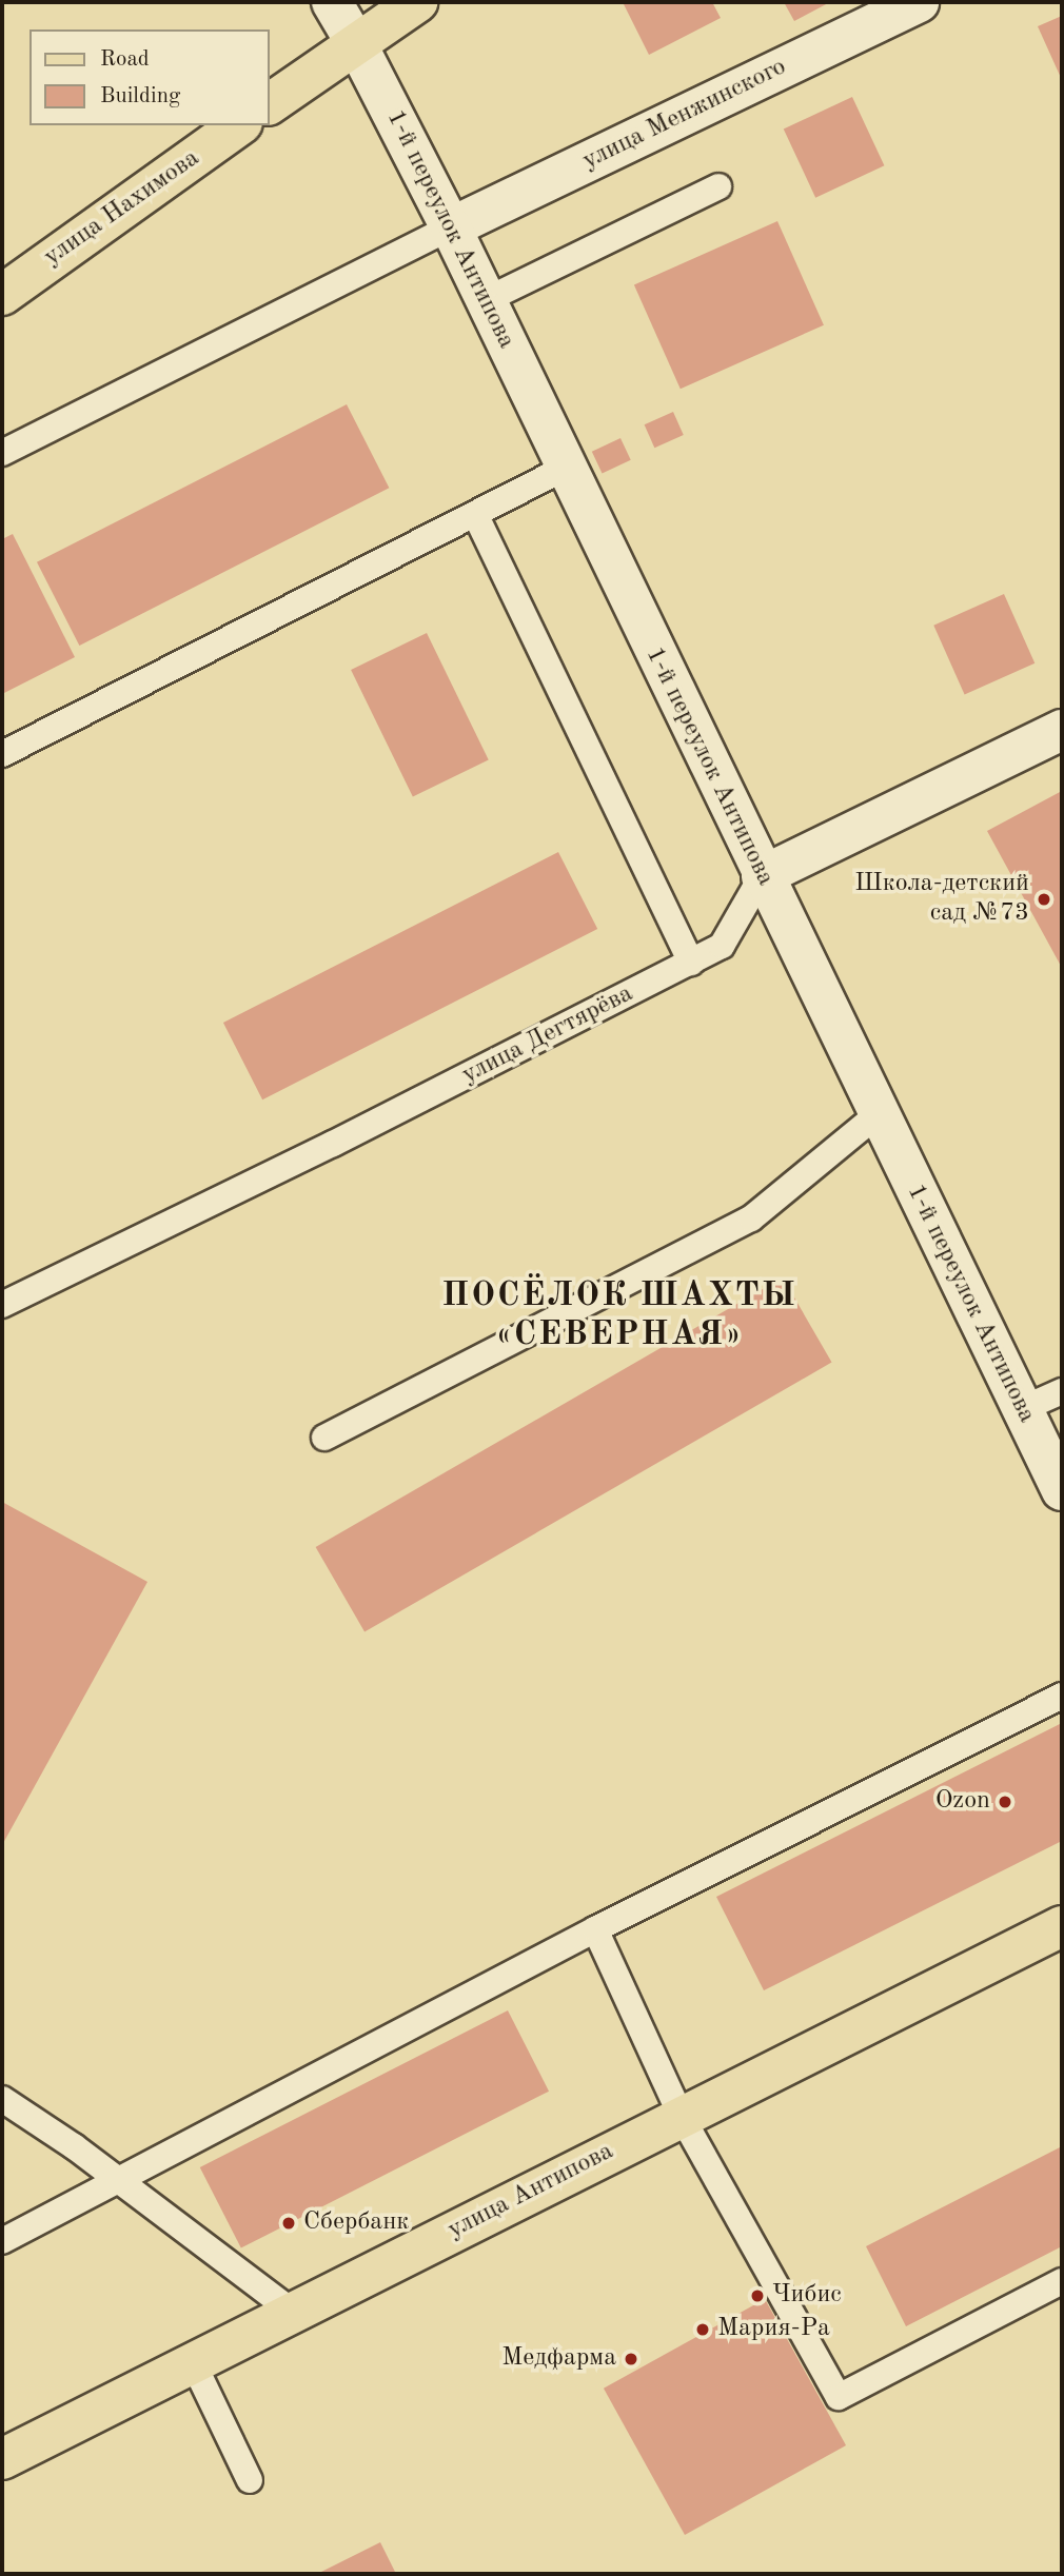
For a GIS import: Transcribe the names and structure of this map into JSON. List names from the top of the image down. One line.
{"streets":{"main road":["улица Менжинского","улица Нахимова","1-й переулок Антипова","улица Антипова"],"lane":["улица Дегтярёва"]},"crossings":[["улица Менжинского","1-й переулок Антипова"],["1-й переулок Антипова","улица Дегтярёва"]],"districts":["ПОСЁЛОК ШАХТЫ «СЕВЕРНАЯ»"],"places":["Школа-детский сад №73","Ozon","Сбербанк","Чибис","Мария-Ра","Медфарма"],"legend":["Road","Building"]}
